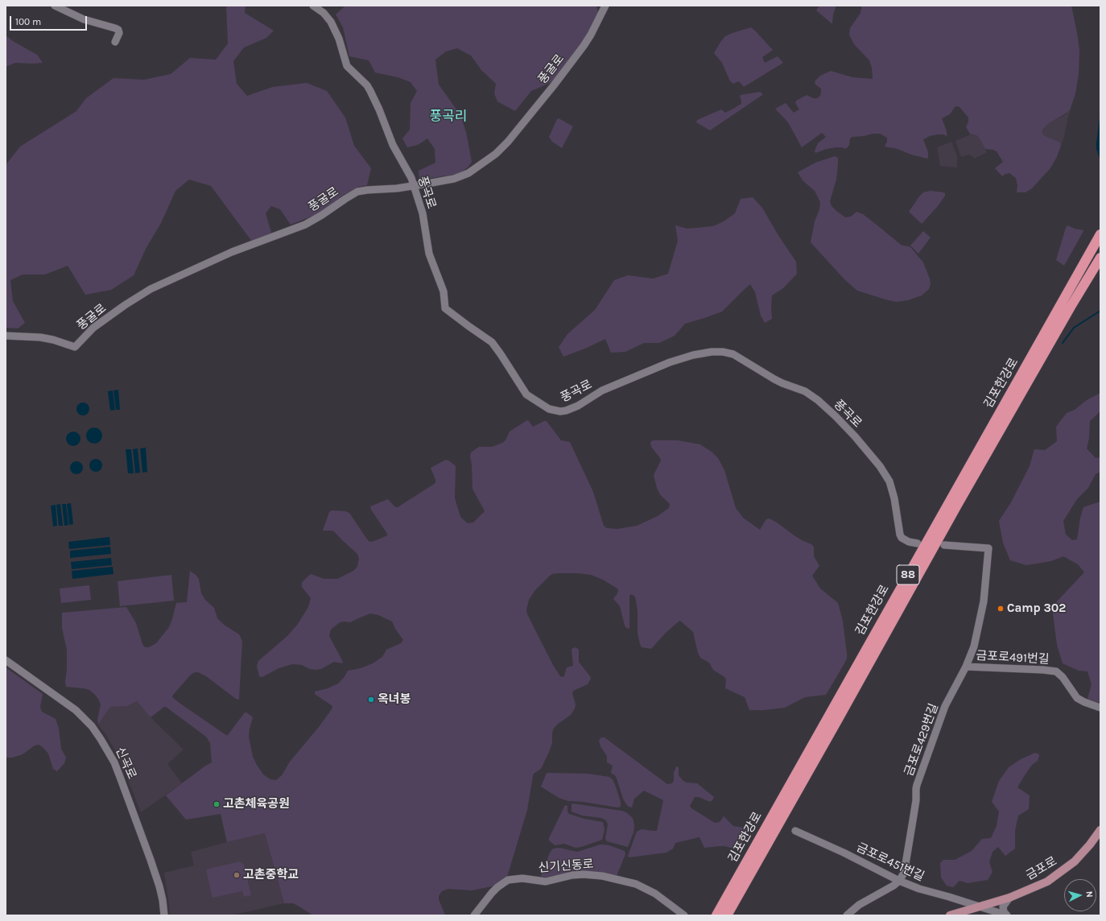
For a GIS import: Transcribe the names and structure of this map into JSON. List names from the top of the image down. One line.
{"streets":{"highway":["김포한강로","88"],"main road":["금포로"],"street":["풍굴로","풍곡로","금포로491번길","금포로429번길","신곡로","금포로451번길","신기신동로"]},"crossings":[["풍굴로","풍곡로"],["금포로491번길","금포로429번길"],["금포로429번길","금포로451번길"],["금포로451번길","금포로"]],"districts":["풍곡리"],"places":["Camp 302","옥녀봉","고촌체육공원","고촌중학교"],"scale_bar":"100 m","north":"right"}
